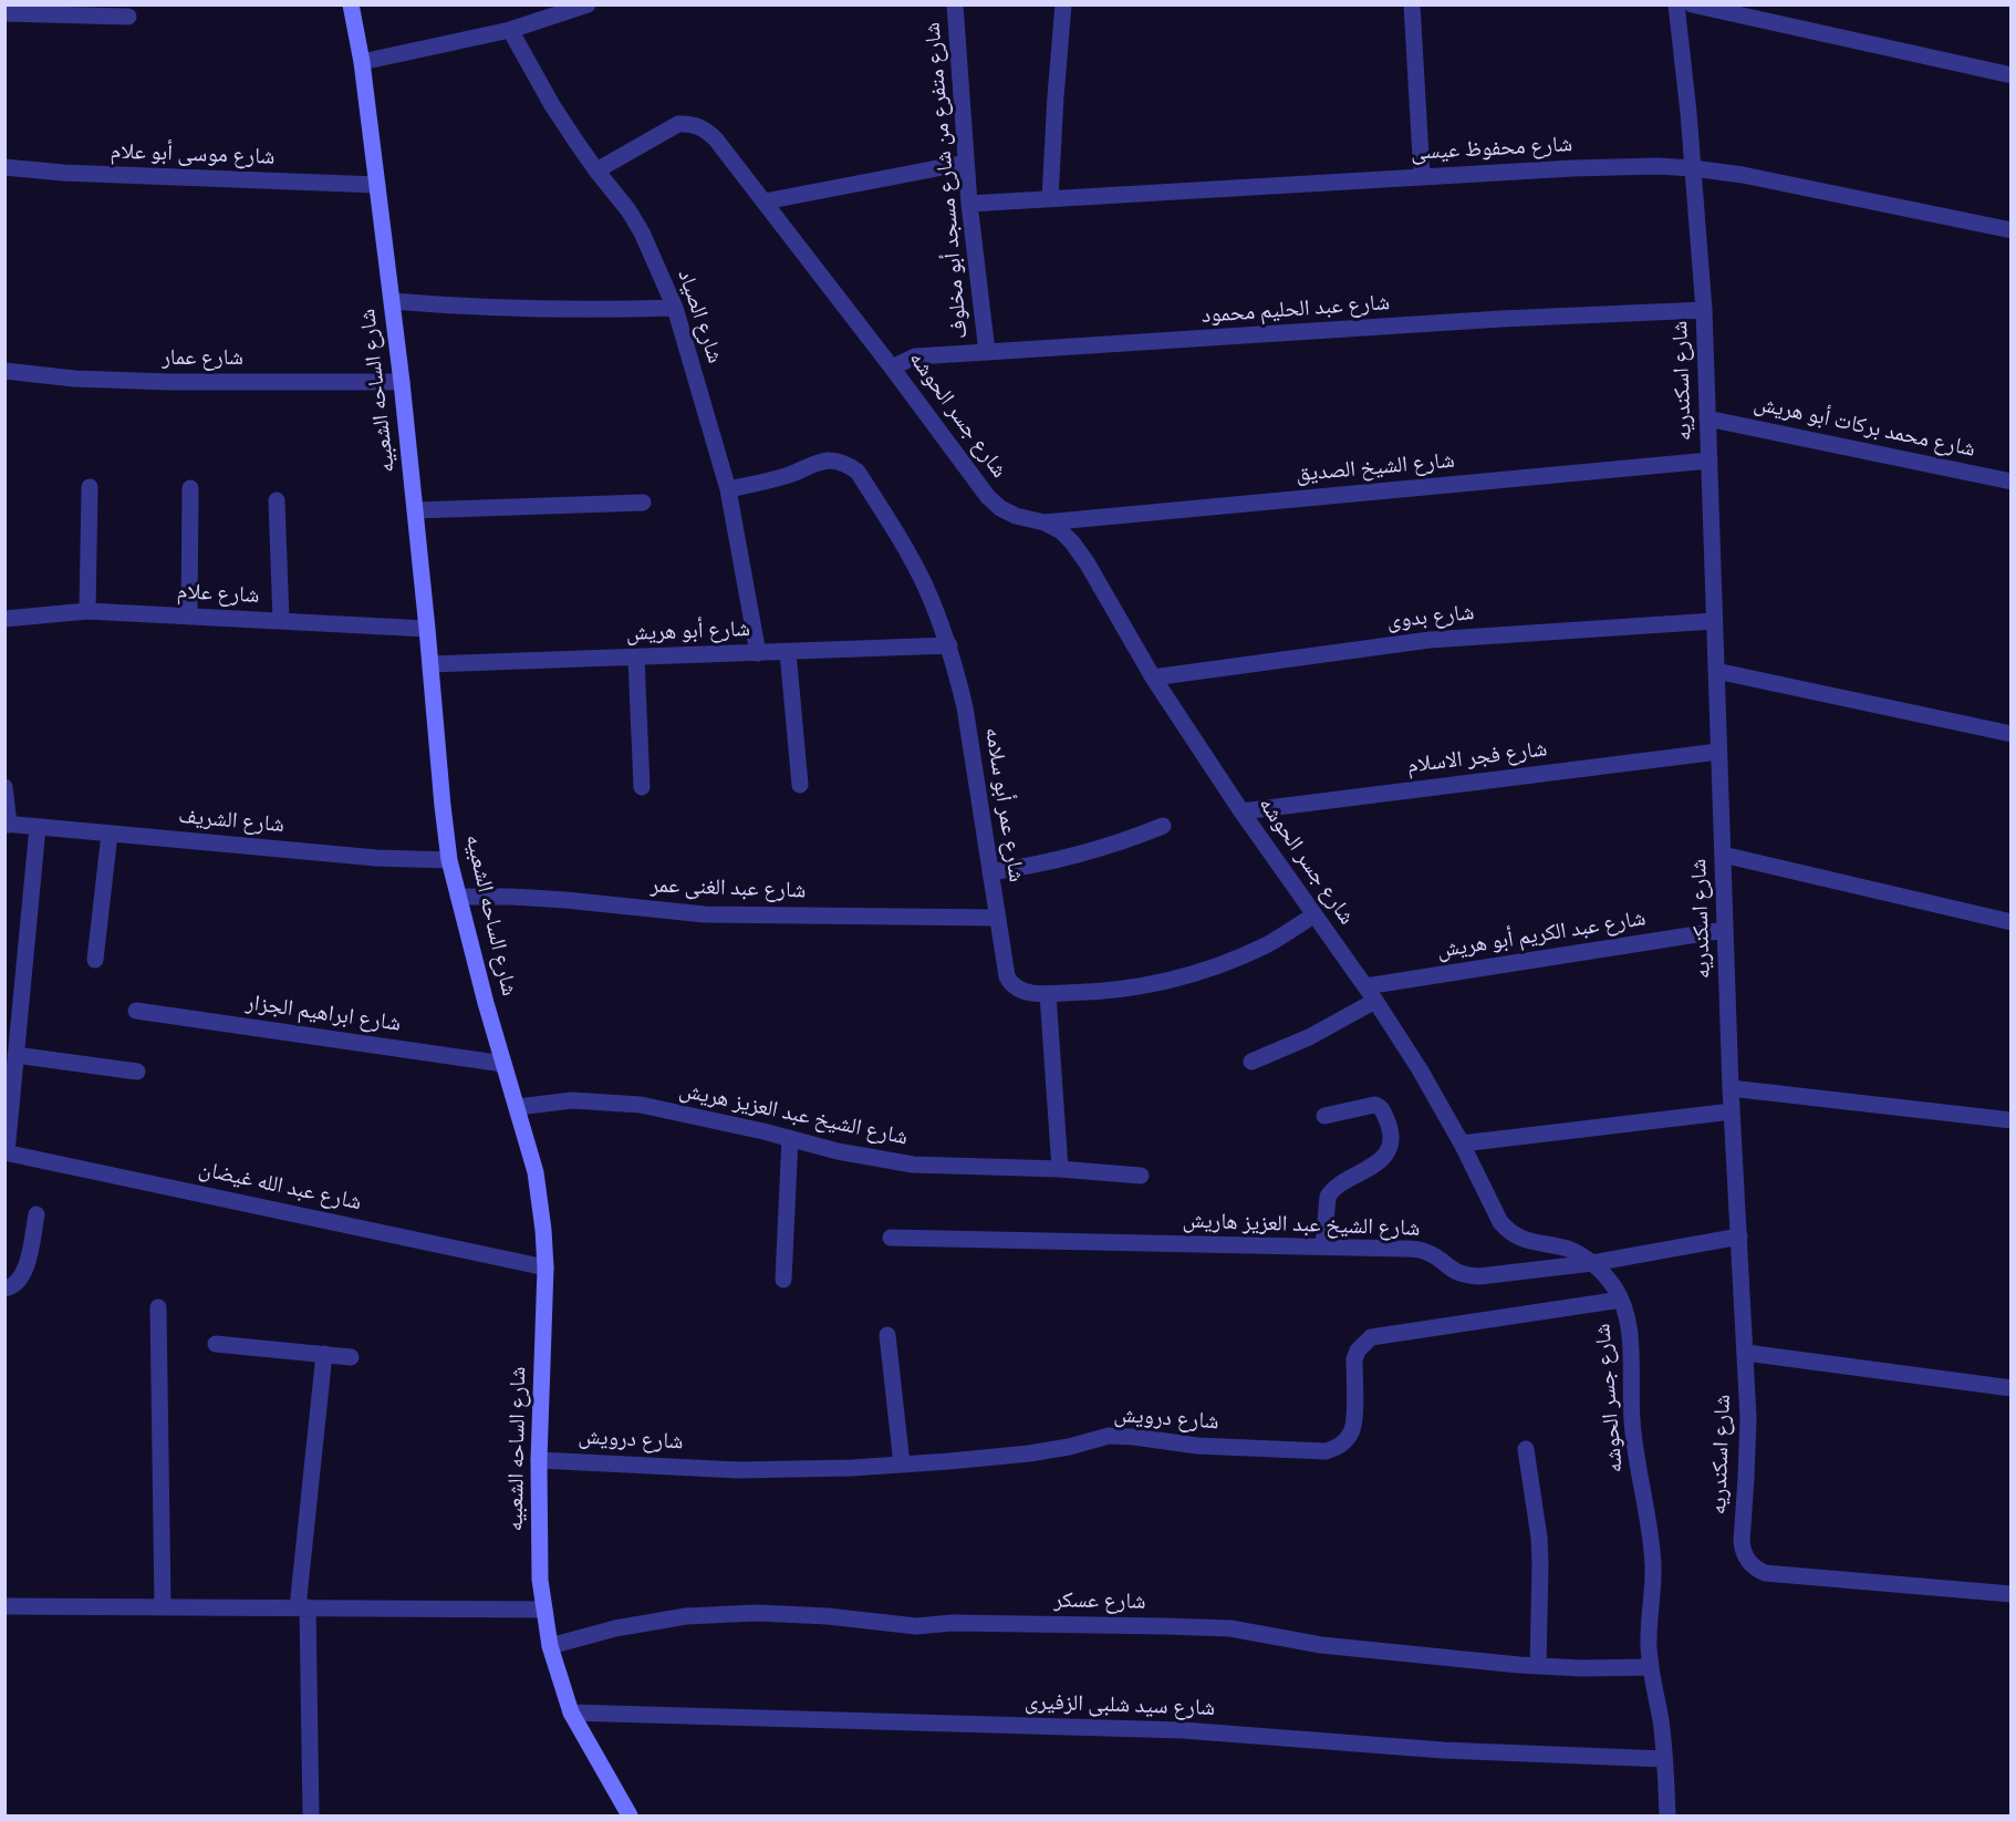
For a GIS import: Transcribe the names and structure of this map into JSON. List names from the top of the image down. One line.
{"streets":{"main road":["شارع الساحه الشعبيه"],"street":["شارع محفوظ عيسى","شارع موسى أبو علام","شارع متفرع من شارع مسجد أبو مخلوف","شارع عبد الحليم محمود","شارع الصياد","شارع عمار","شارع اسكندريه","شارع جسر الحوشه","شارع محمد بركات أبو هريش","شارع الشيخ الصديق","شارع علام","شارع بدوى","شارع أبو هريش","شارع فجر الاسلام","شارع عمر أبو سلامه","شارع الشريف","شارع عبد الغنى عمر","شارع عبد الكريم أبو هريش","شارع ابراهيم الجزار","شارع الشيخ عبد العزيز هريش","شارع عبد الله غيضان","شارع الشيخ عبد العزيز هاريش","شارع درويش","شارع عسكر","شارع سيد شلبى الزفيرى"]},"crossings":[["شارع محفوظ عيسى","شارع متفرع من شارع مسجد أبو مخلوف"],["شارع محفوظ عيسى","شارع اسكندريه"],["شارع موسى أبو علام","شارع الساحه الشعبيه"],["شارع متفرع من شارع مسجد أبو مخلوف","شارع عبد الحليم محمود"],["شارع عبد الحليم محمود","شارع اسكندريه"],["شارع عبد الحليم محمود","شارع جسر الحوشه"],["شارع الصياد","شارع جسر الحوشه"],["شارع الصياد","شارع أبو هريش"],["شارع الصياد","شارع عمر أبو سلامه"],["شارع عمار","شارع الساحه الشعبيه"],["شارع اسكندريه","شارع محمد بركات أبو هريش"],["شارع اسكندريه","شارع الشيخ الصديق"],["شارع اسكندريه","شارع بدوى"],["شارع اسكندريه","شارع فجر الاسلام"],["شارع اسكندريه","شارع عبد الكريم أبو هريش"],["شارع اسكندريه","شارع الشيخ عبد العزيز هاريش"],["شارع الساحه الشعبيه","شارع علام"],["شارع الساحه الشعبيه","شارع أبو هريش"],["شارع الساحه الشعبيه","شارع الشريف"],["شارع الساحه الشعبيه","شارع عبد الغنى عمر"],["شارع الساحه الشعبيه","شارع ابراهيم الجزار"],["شارع الساحه الشعبيه","شارع الشيخ عبد العزيز هريش"],["شارع الساحه الشعبيه","شارع عبد الله غيضان"],["شارع الساحه الشعبيه","شارع درويش"],["شارع الساحه الشعبيه","شارع عسكر"],["شارع الساحه الشعبيه","شارع سيد شلبى الزفيرى"],["شارع جسر الحوشه","شارع الشيخ الصديق"],["شارع جسر الحوشه","شارع بدوى"],["شارع جسر الحوشه","شارع فجر الاسلام"],["شارع جسر الحوشه","شارع عمر أبو سلامه"],["شارع جسر الحوشه","شارع عبد الكريم أبو هريش"],["شارع جسر الحوشه","شارع الشيخ عبد العزيز هاريش"],["شارع جسر الحوشه","شارع درويش"],["شارع جسر الحوشه","شارع عسكر"],["شارع جسر الحوشه","شارع سيد شلبى الزفيرى"],["شارع أبو هريش","شارع عمر أبو سلامه"],["شارع عمر أبو سلامه","شارع عبد الغنى عمر"]]}
